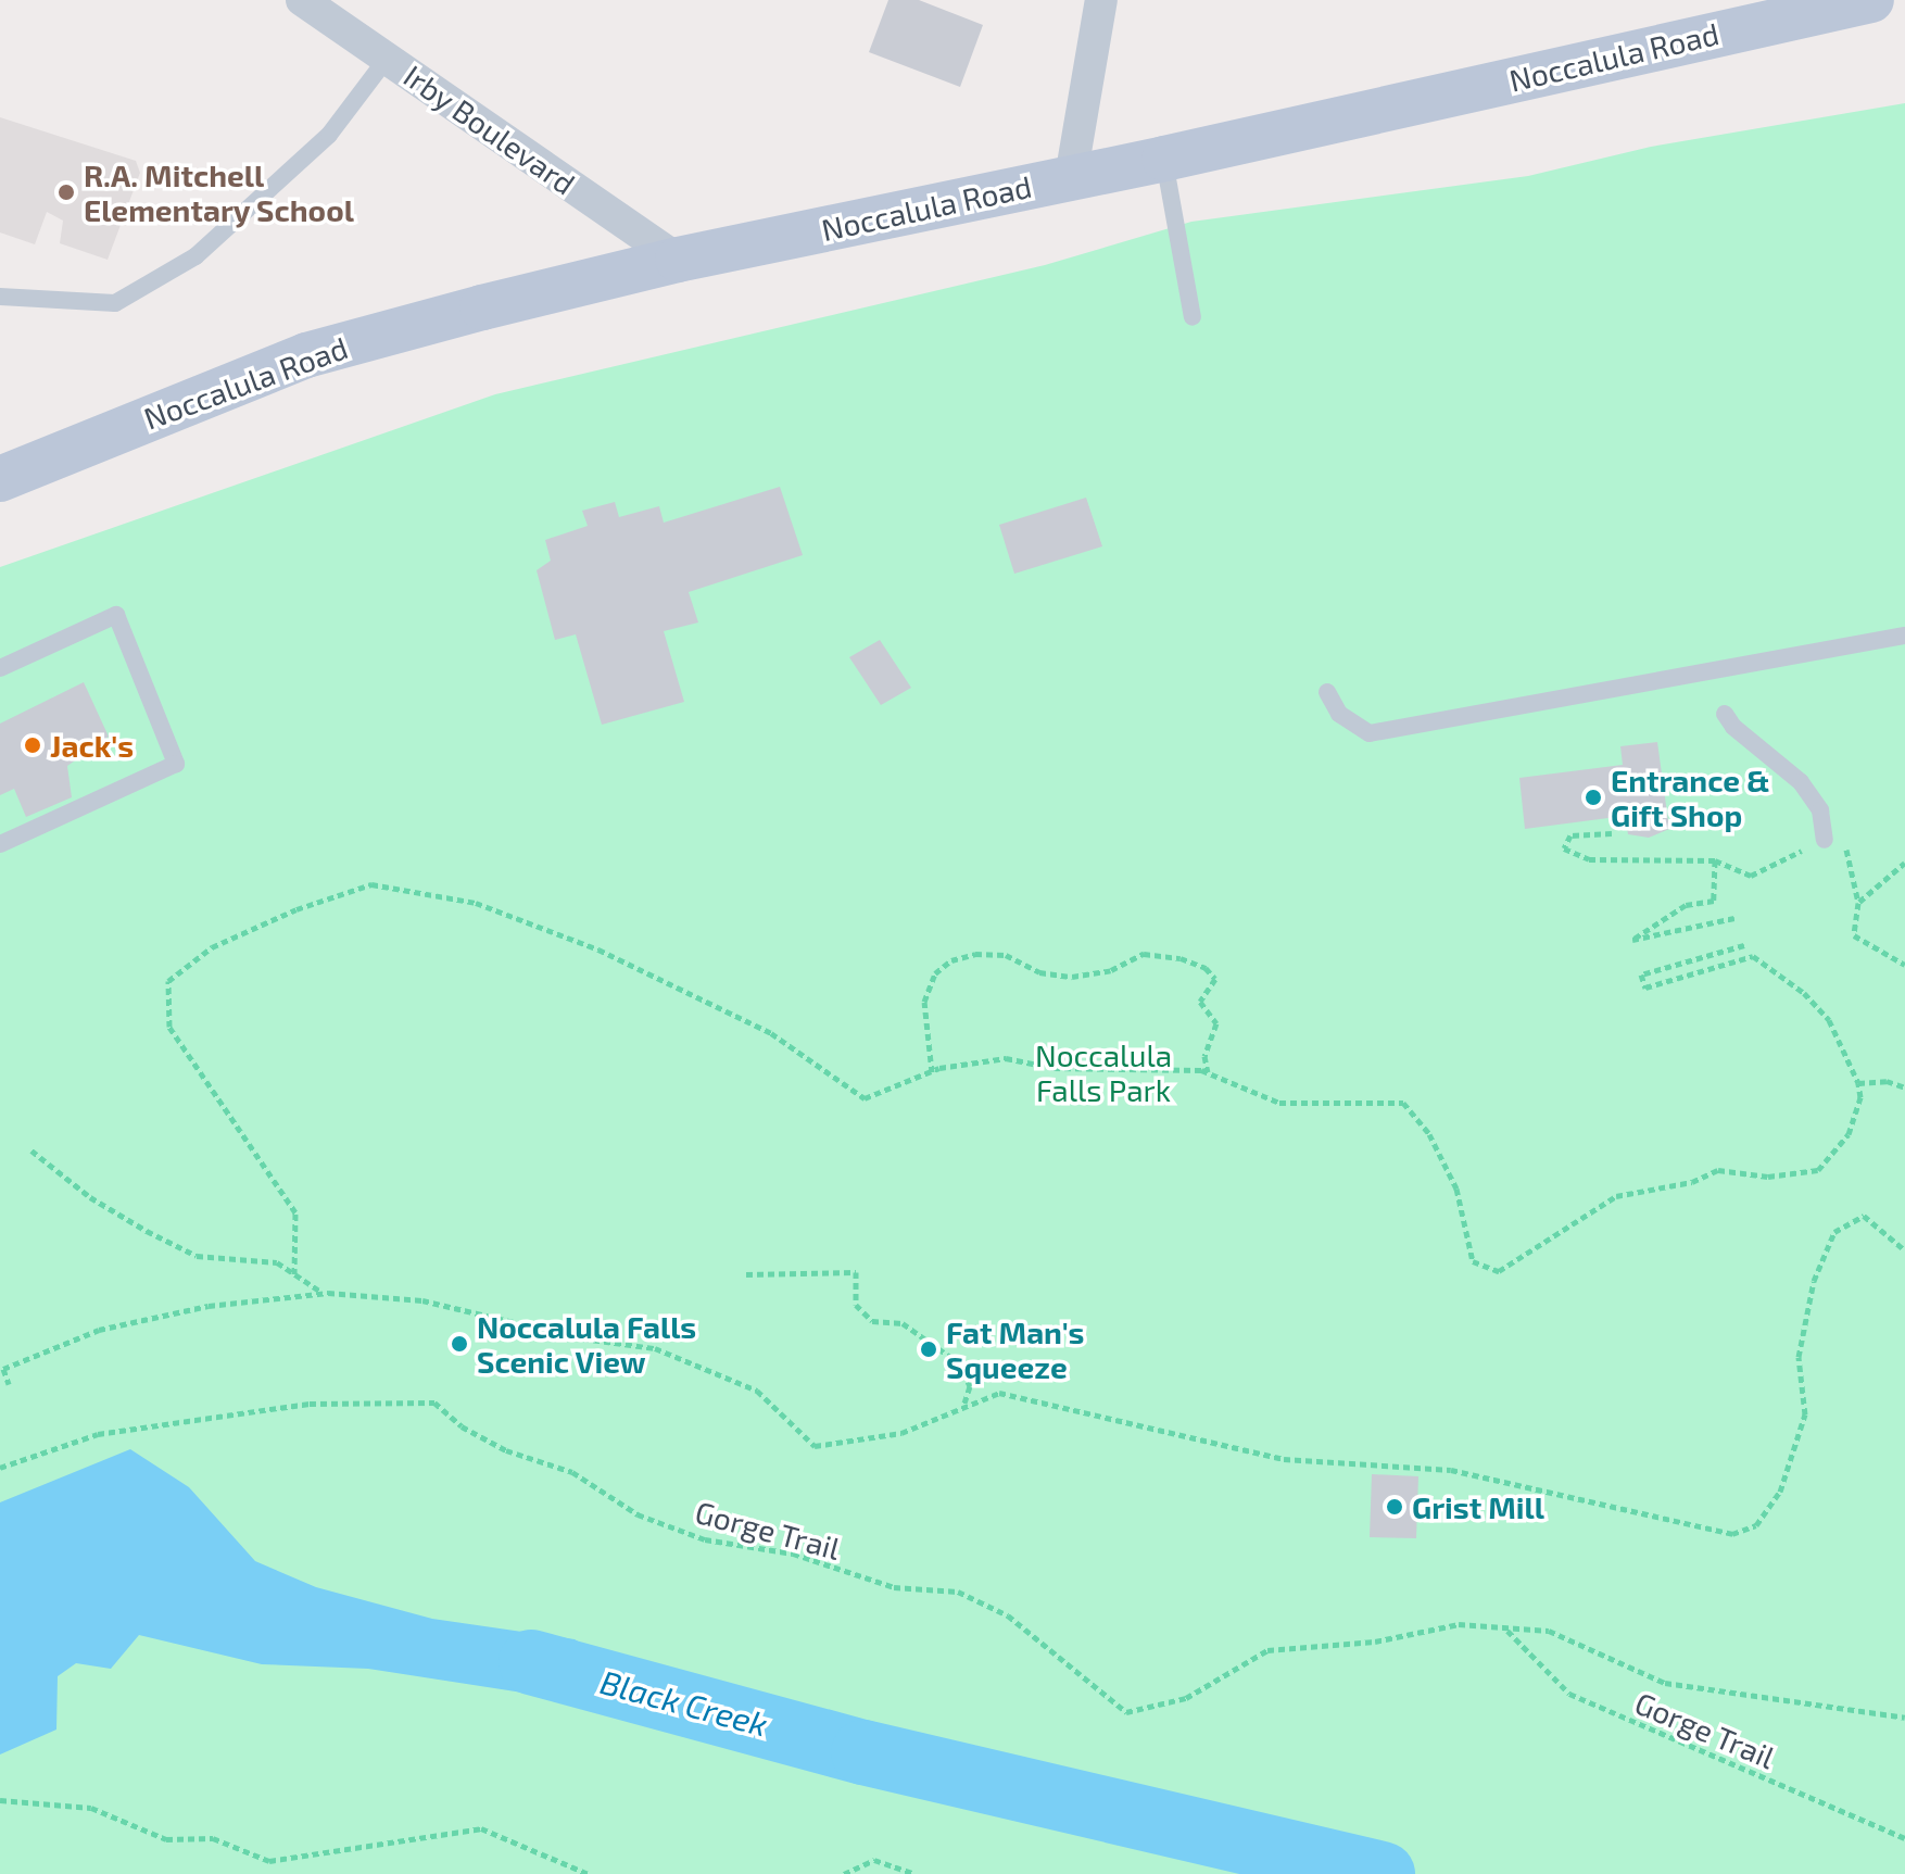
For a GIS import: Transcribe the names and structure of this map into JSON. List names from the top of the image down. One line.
{"streets":{"main road":["Noccalula Road"],"street":["Irby Boulevard"],"path":["Gorge Trail"]},"crossings":[["Noccalula Road","Irby Boulevard"]],"water":["Black Creek"],"parks":["Noccalula Falls Park"],"places":["R.A. Mitchell Elementary School","Jack's","Entrance & Gift Shop","Noccalula Falls Scenic View","Fat Man's Squeeze","Grist Mill"]}
